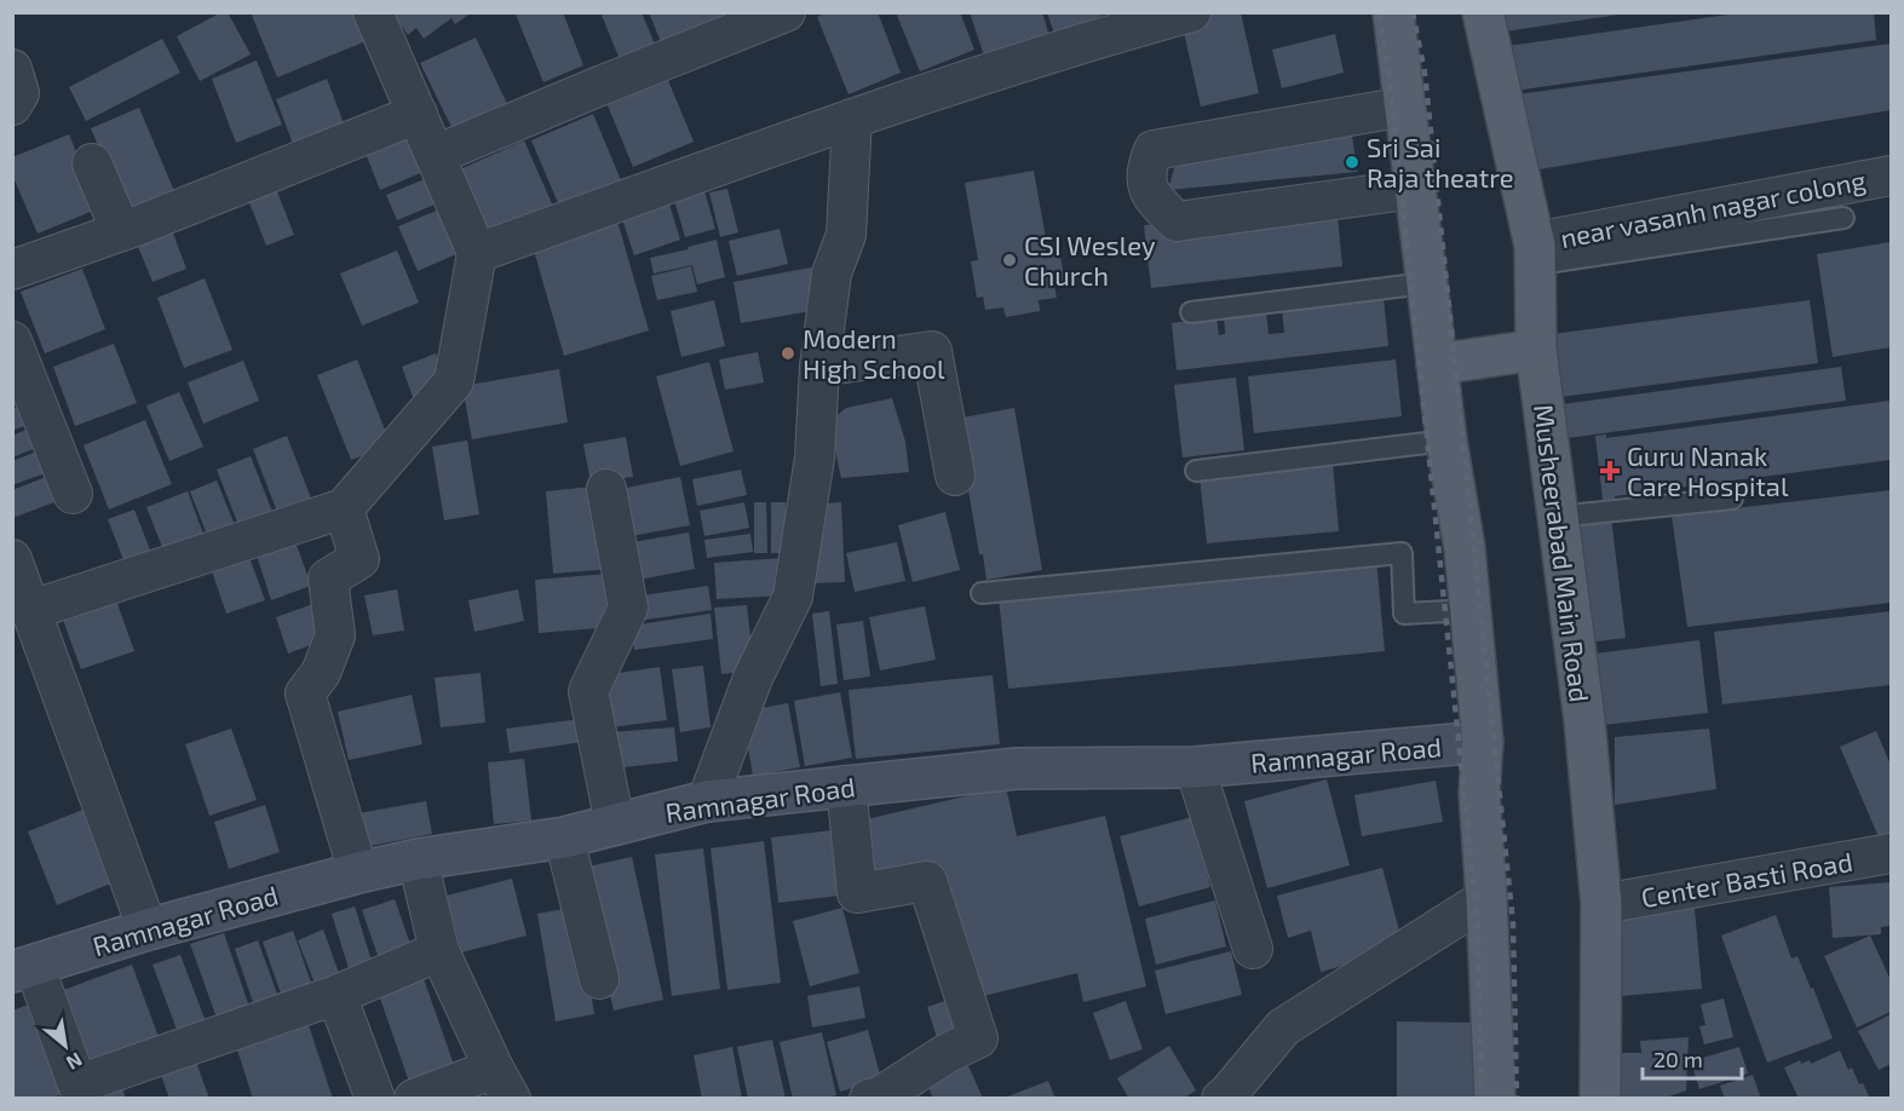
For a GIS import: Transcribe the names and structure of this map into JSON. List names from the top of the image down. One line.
{"streets":{"main road":["Musheerabad Main Road","Ramnagar Road"],"street":["near vasanh nagar colong","Center Basti Road"]},"crossings":[["near vasanh nagar colong","Musheerabad Main Road"],["Musheerabad Main Road","Center Basti Road"]],"places":{"other":["Sri Sai Raja theatre","CSI Wesley Church","Modern High School"],"health":["Guru Nanak Care Hospital"]},"scale_bar":"20 m","north":"bottom right"}
